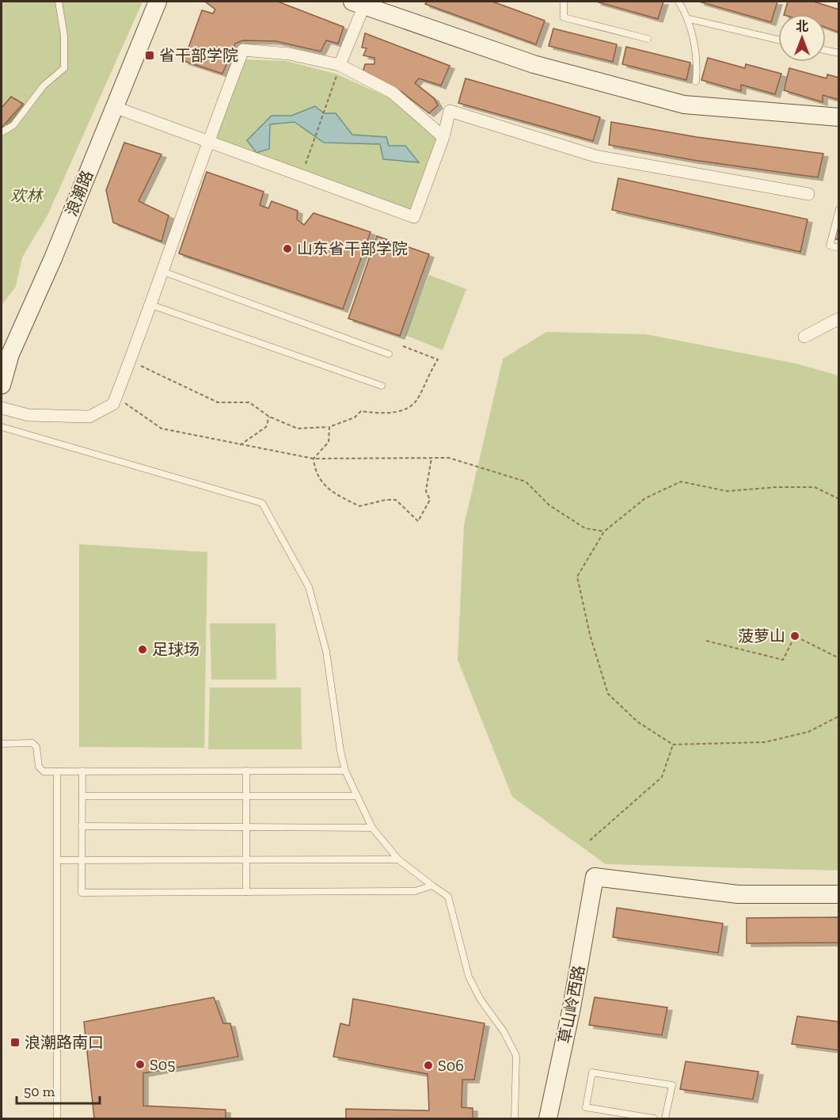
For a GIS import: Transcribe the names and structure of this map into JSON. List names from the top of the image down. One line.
{"streets":{"street":["浪潮路","草山岭西路"]},"parks":["欢林"],"places":{"transit":["省干部学院","浪潮路南口"],"other":["山东省干部学院","菠萝山","足球场","S05","S06"]},"scale_bar":"50 m","north":"top"}
